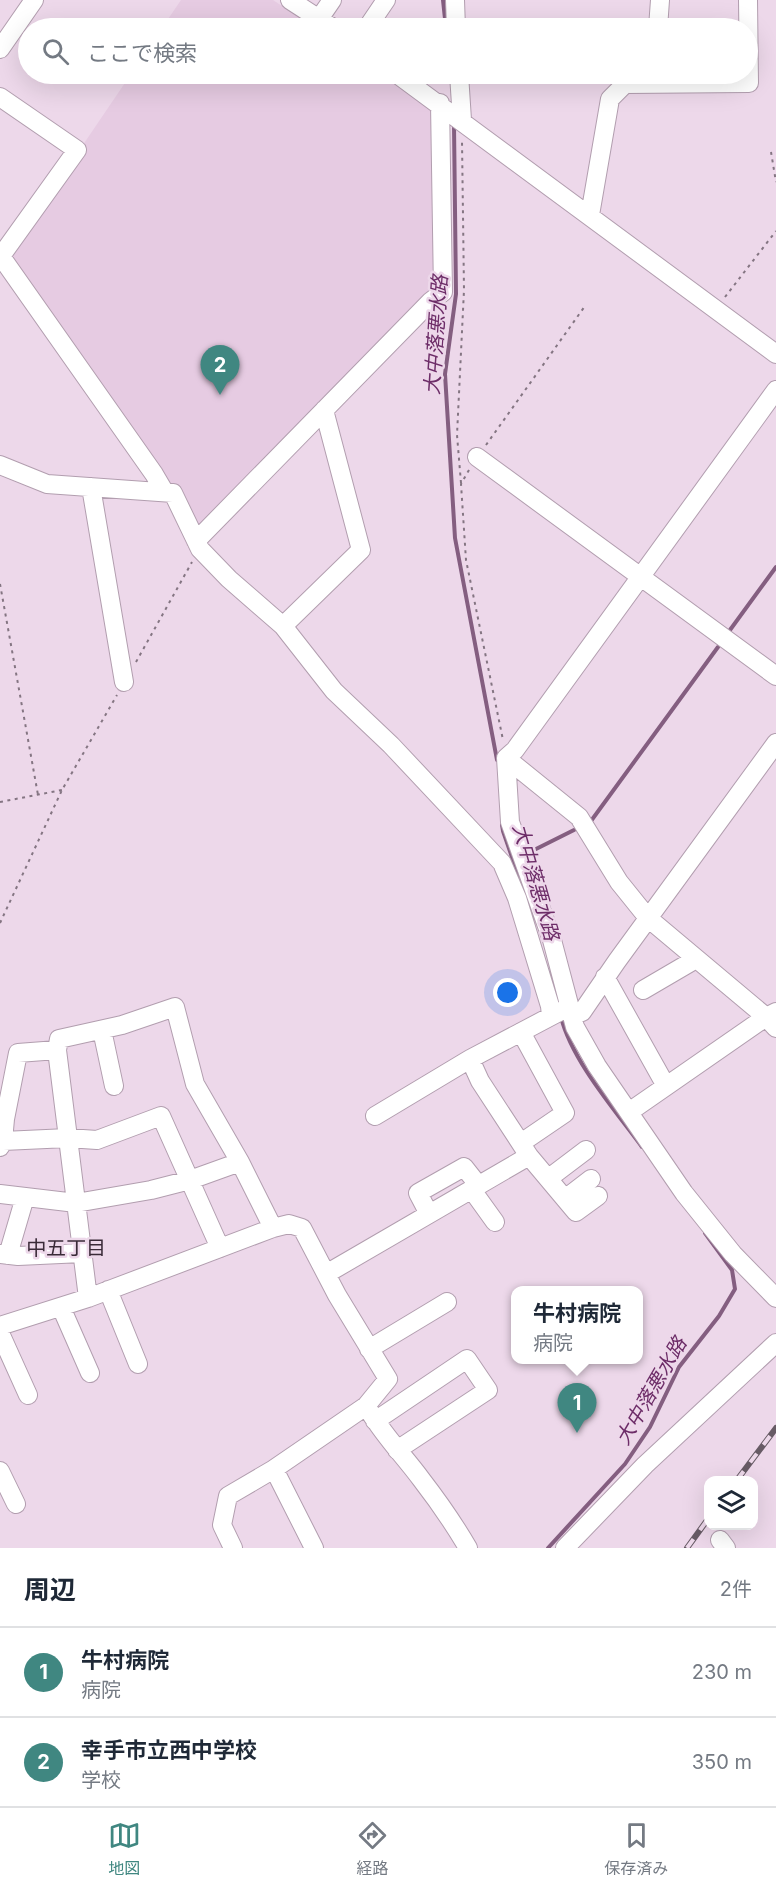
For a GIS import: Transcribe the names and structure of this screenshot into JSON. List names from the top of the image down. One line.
{"districts":["中五丁目"],"water":["大中落悪水路"],"page":{"search":"ここで検索","pins":["2","1"],"popup":["牛村病院","病院"],"heading":["周辺","2件"],"list":[{"mark":"1","name":"牛村病院","note":"病院","value":"230 m"},{"mark":"2","name":"幸手市立西中学校","note":"学校","value":"350 m"}],"nav":["地図","経路","保存済み"]}}
